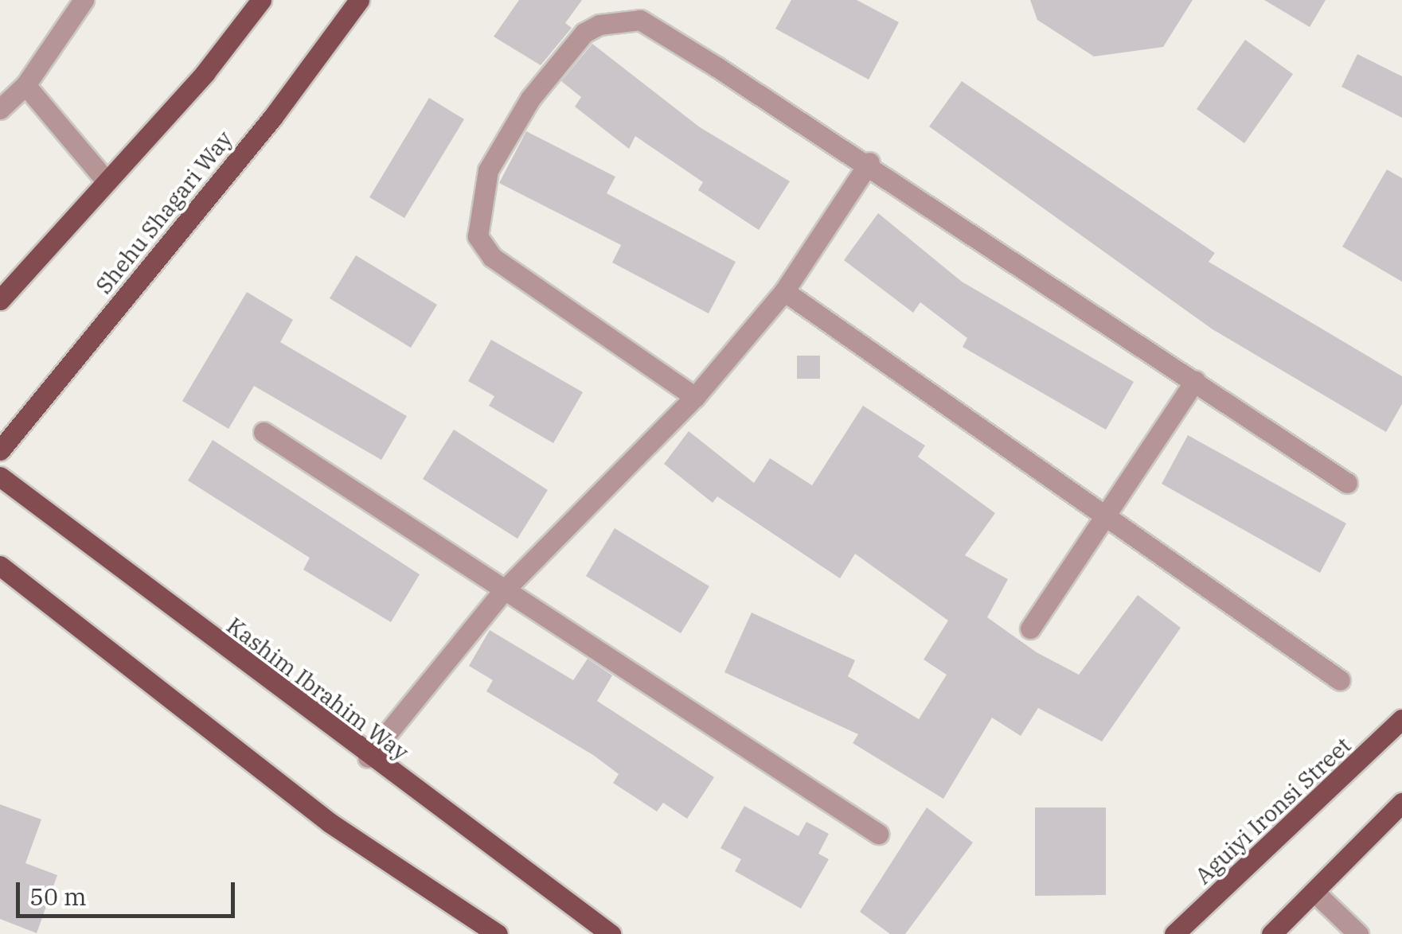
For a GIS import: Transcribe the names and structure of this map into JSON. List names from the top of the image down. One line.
{"streets":{"main road":["Shehu Shagari Way","Kashim Ibrahim Way","Aguiyi Ironsi Street"]},"scale_bar":"50 m"}
